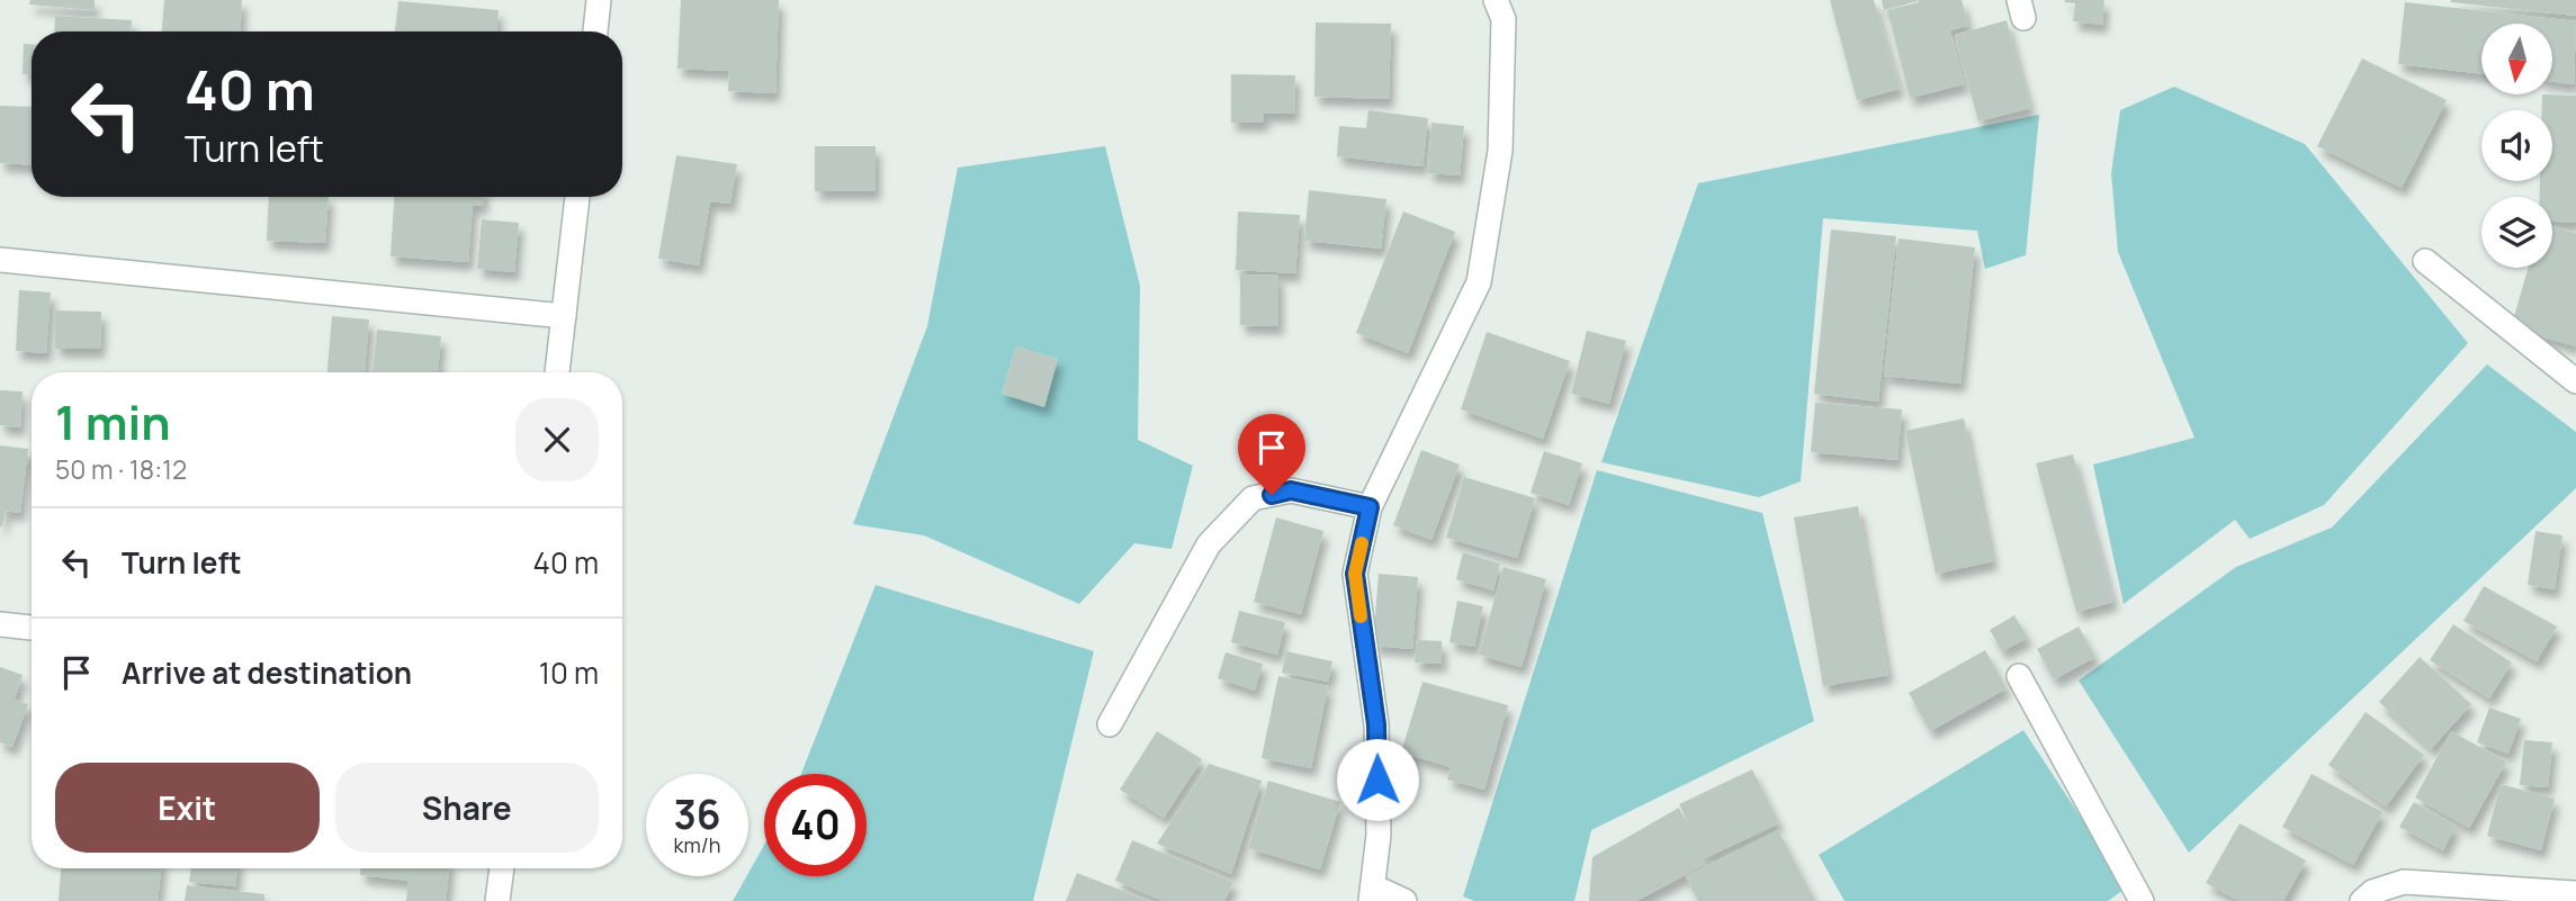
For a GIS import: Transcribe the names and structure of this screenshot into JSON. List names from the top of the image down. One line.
{"north":"bottom","page":{"turn":["40 m","Turn left"],"heading":["1 min","50 m · 18:12"],"list":[{"name":"Turn left","value":"40 m"},{"name":"Arrive at destination","value":"10 m"}],"buttons":["Exit","Share"],"speed":"36 km/h","limit":"40"}}
